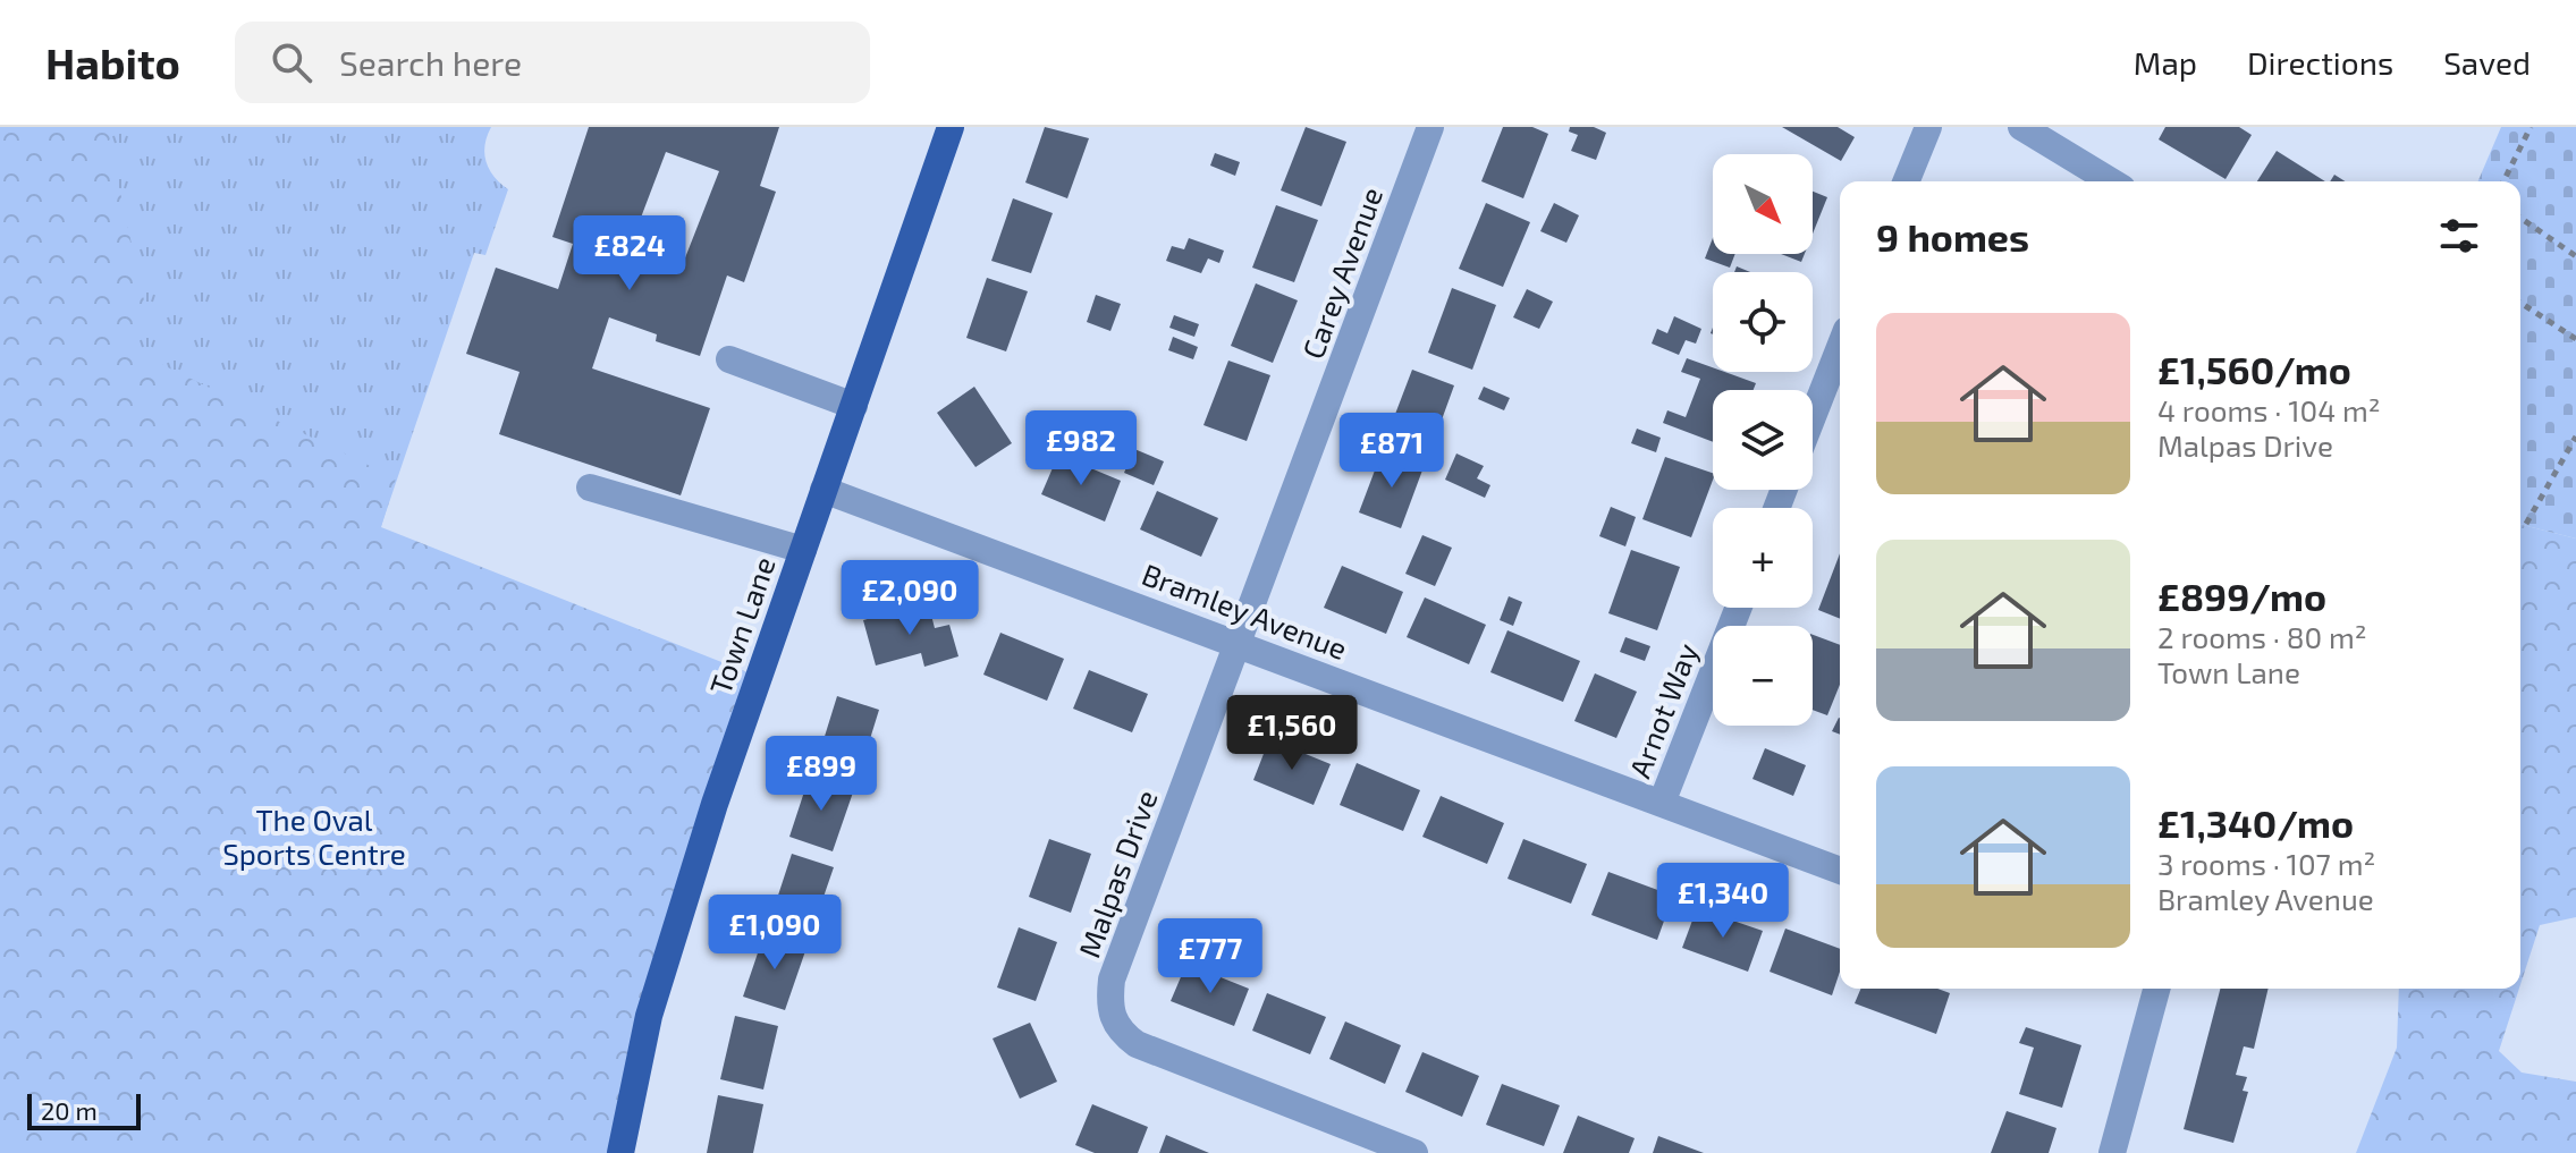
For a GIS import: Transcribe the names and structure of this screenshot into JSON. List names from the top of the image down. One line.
{"streets":{"main road":["Town Lane"],"street":["Carey Avenue","Bramley Avenue","Arnot Way","Malpas Drive"]},"crossings":[["Carey Avenue","Bramley Avenue"],["Carey Avenue","Malpas Drive"],["Bramley Avenue","Town Lane"],["Bramley Avenue","Arnot Way"],["Bramley Avenue","Malpas Drive"]],"parks":["The Oval Sports Centre"],"scale_bar":"20 m","north":"bottom right","page":{"header":"Habito","search":"Search here","nav":["Map","Directions","Saved"],"map_buttons":["+","−"],"heading":"9 homes","price":["£824","£982","£871","£2,090","£1,560","£899","£1,340","£1,090","£777"],"list":[{"name":"£1,560/mo","note":"4 rooms · 104 m² · Malpas Drive"},{"name":"£899/mo","note":"2 rooms · 80 m² · Town Lane"},{"name":"£1,340/mo","note":"3 rooms · 107 m² · Bramley Avenue"}],"scale":"20 m"}}
